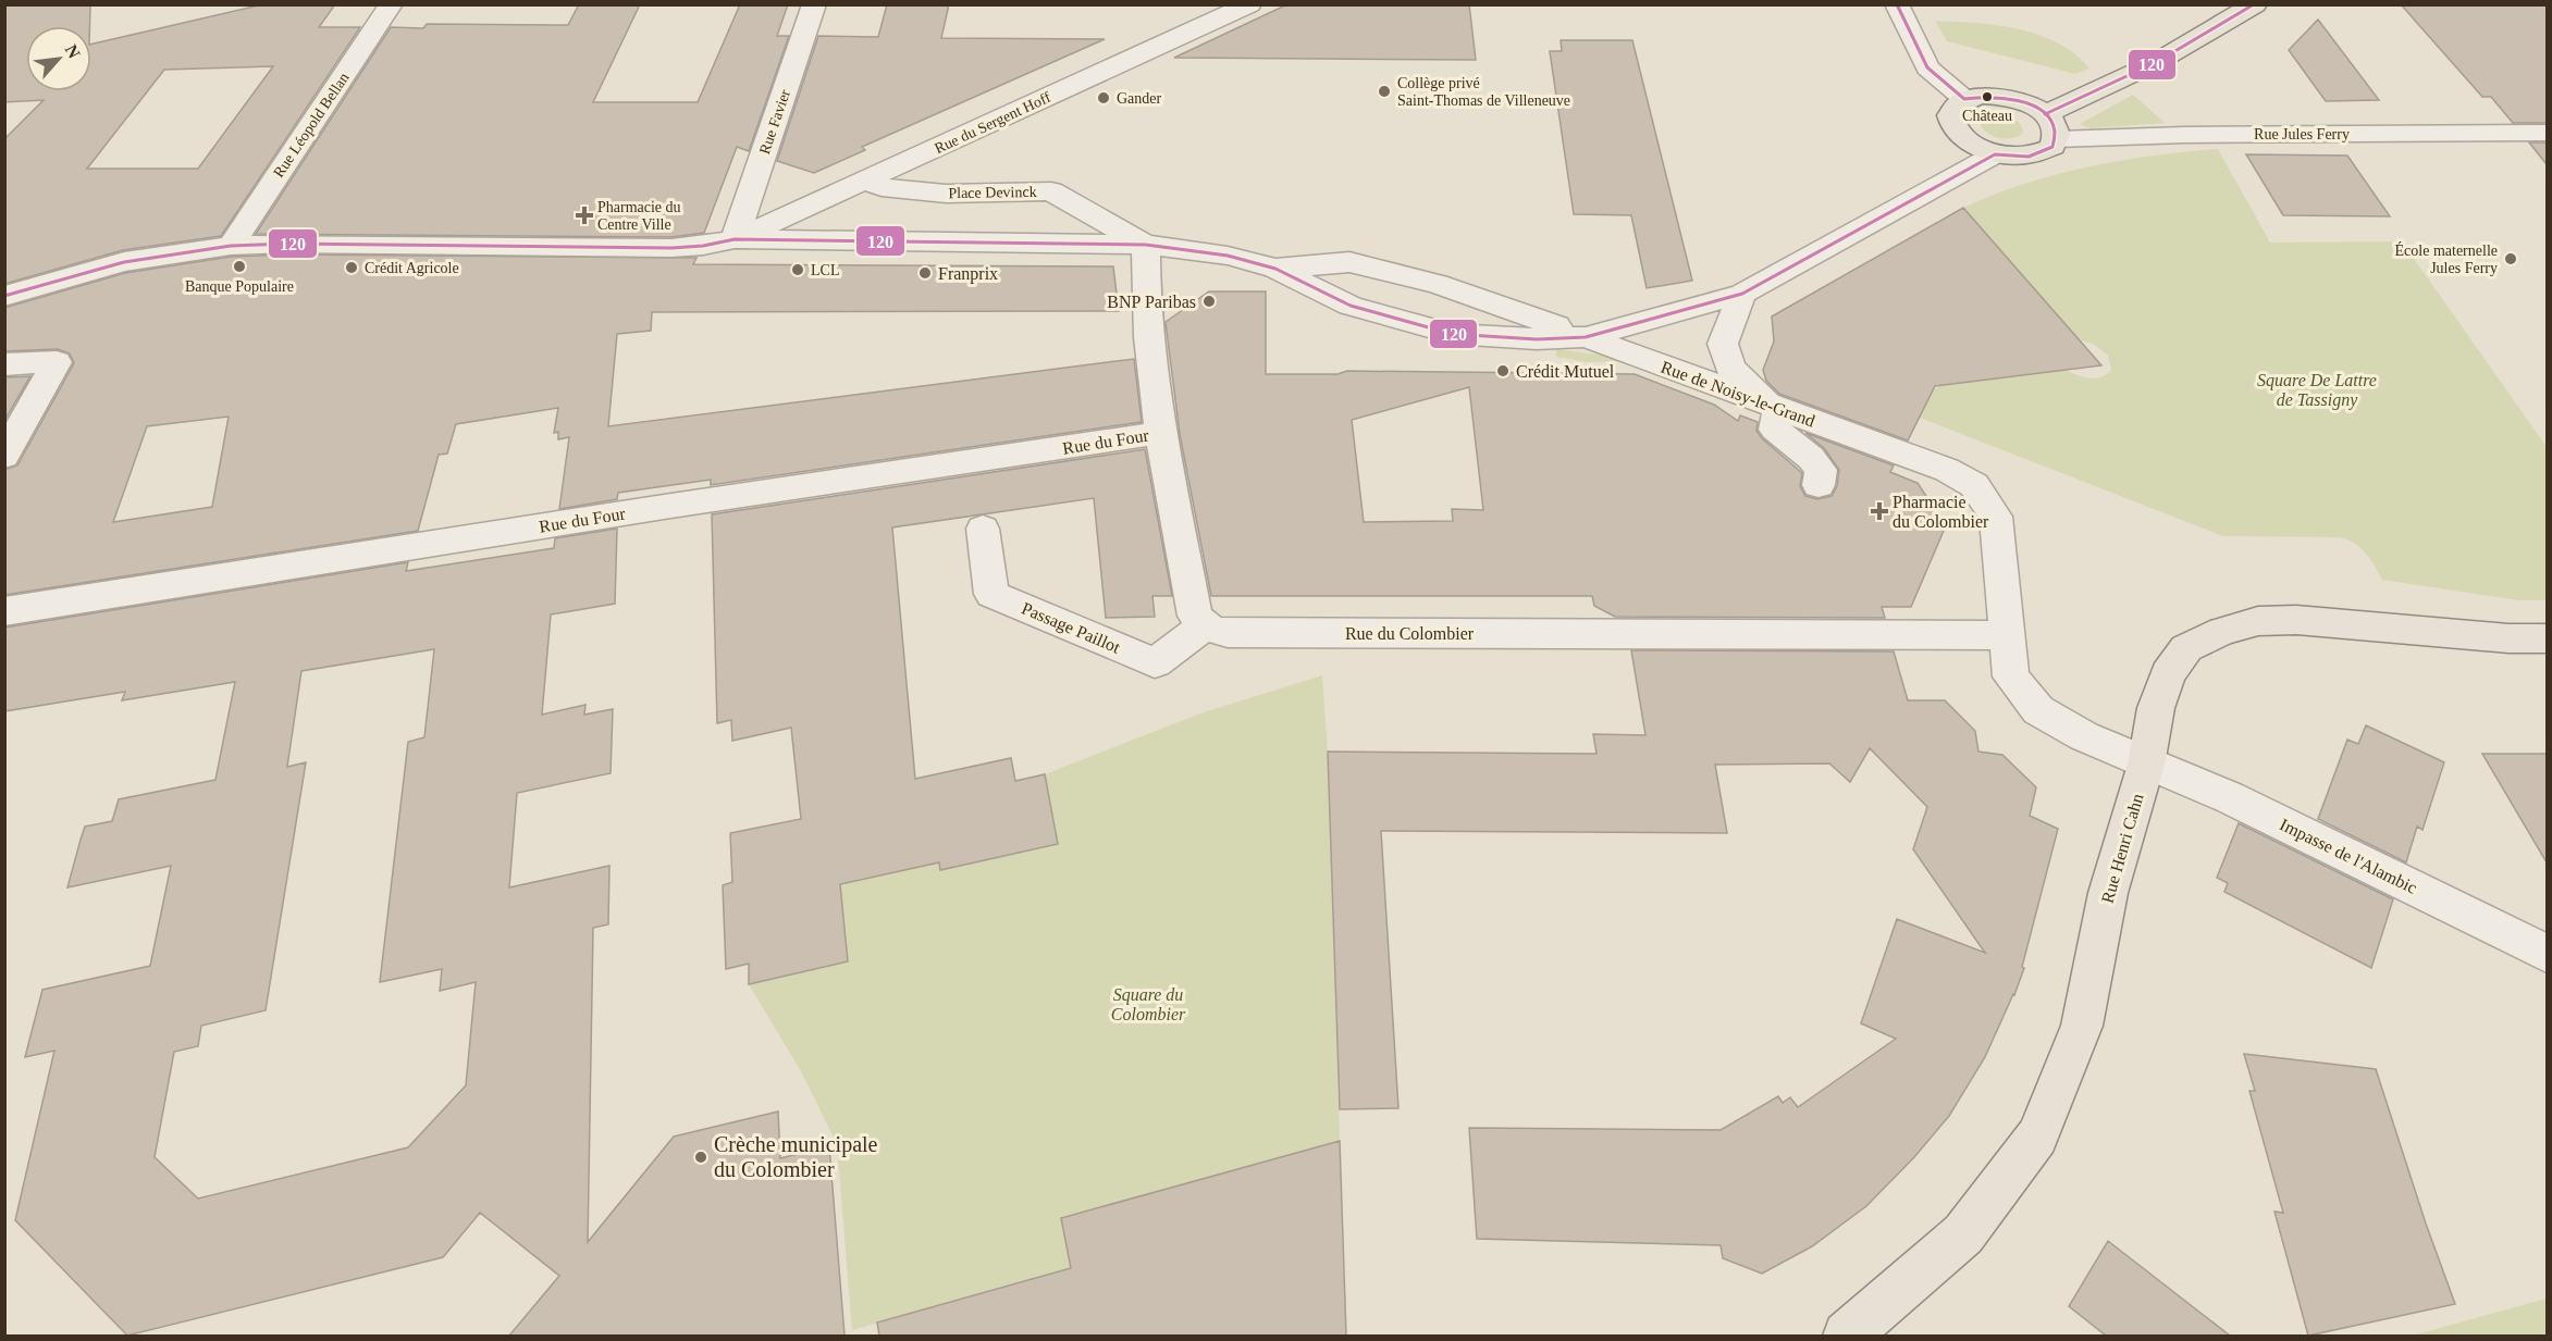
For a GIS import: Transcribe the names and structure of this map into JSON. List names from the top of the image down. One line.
{"streets":{"main road":["Rue Henri Cahn"],"street":["Rue Favier","Rue du Sergent Hoff","Rue Léopold Bellan","Rue Jules Ferry","Place Devinck","Rue de Noisy-le-Grand","Rue du Four","Passage Paillot","Rue du Colombier","Impasse de l'Alambic"]},"crossings":[["Rue Favier","Rue du Sergent Hoff"],["Rue du Sergent Hoff","Place Devinck"],["Place Devinck","Rue de Noisy-le-Grand"],["Rue de Noisy-le-Grand","Rue du Colombier"],["Rue de Noisy-le-Grand","Rue Henri Cahn"],["Rue de Noisy-le-Grand","Impasse de l'Alambic"],["Passage Paillot","Rue du Colombier"],["Rue Henri Cahn","Impasse de l'Alambic"]],"parks":["Square De Lattre de Tassigny","Square du Colombier"],"places":{"other":["Collège privé Saint-Thomas de Villeneuve","Château","Gander","École maternelle Jules Ferry","Banque Populaire","Crédit Agricole","LCL","Franprix","BNP Paribas","Crédit Mutuel","Crèche municipale du Colombier"],"health":["Pharmacie du Centre Ville","Pharmacie du Colombier"]},"lines":["transit line 120"],"north":"top right"}
